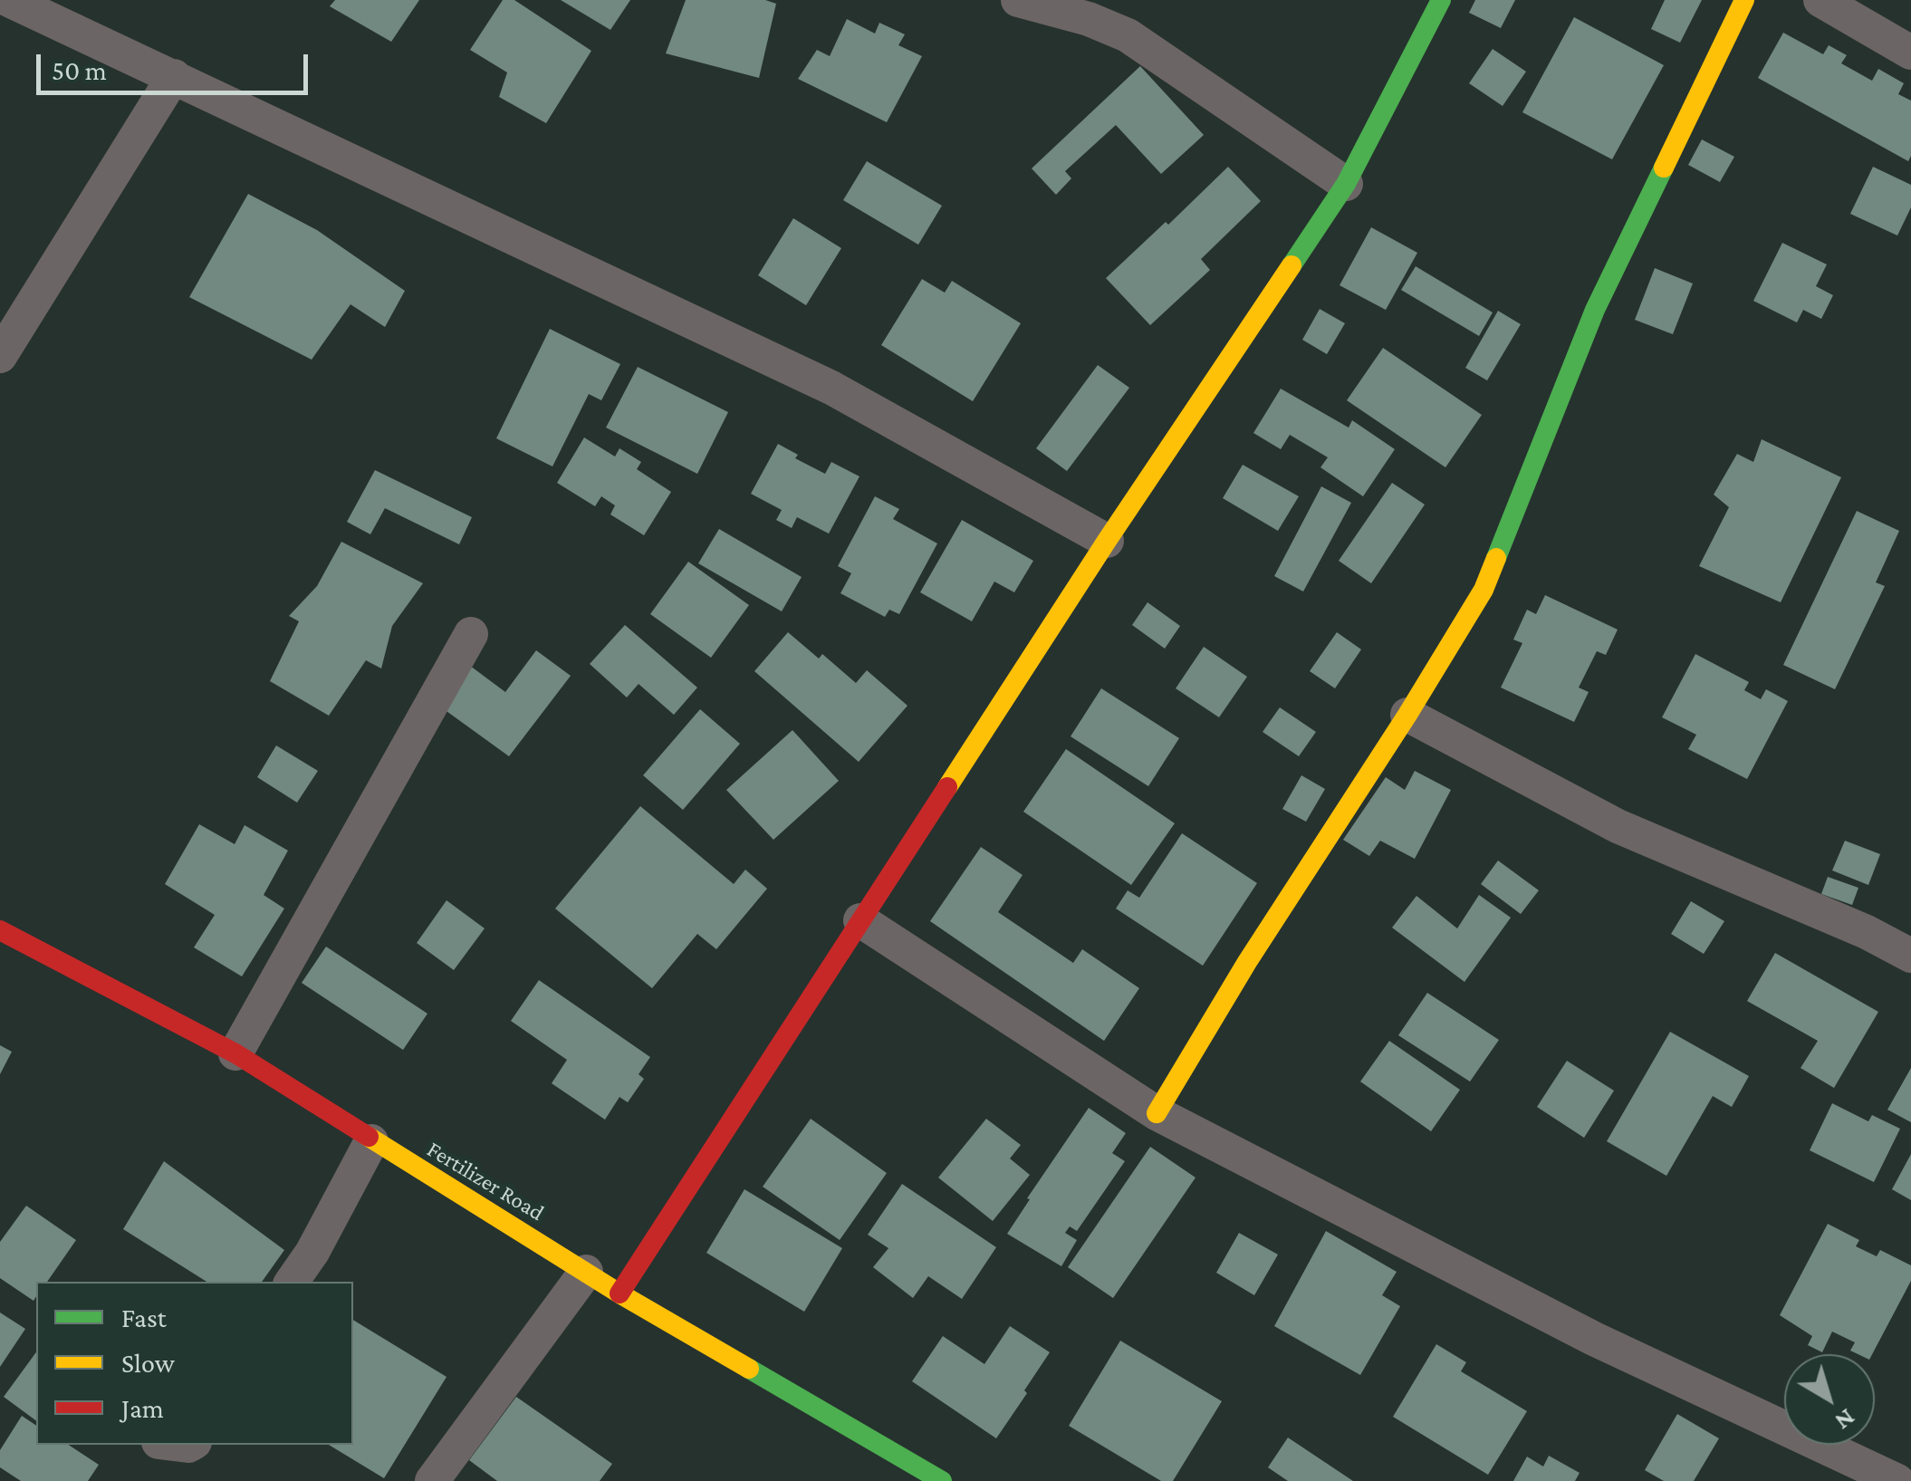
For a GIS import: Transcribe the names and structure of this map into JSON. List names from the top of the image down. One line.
{"streets":{"street":["Fertilizer Road"]},"legend":["Fast","Slow","Jam"],"scale_bar":"50 m","north":"bottom right"}
